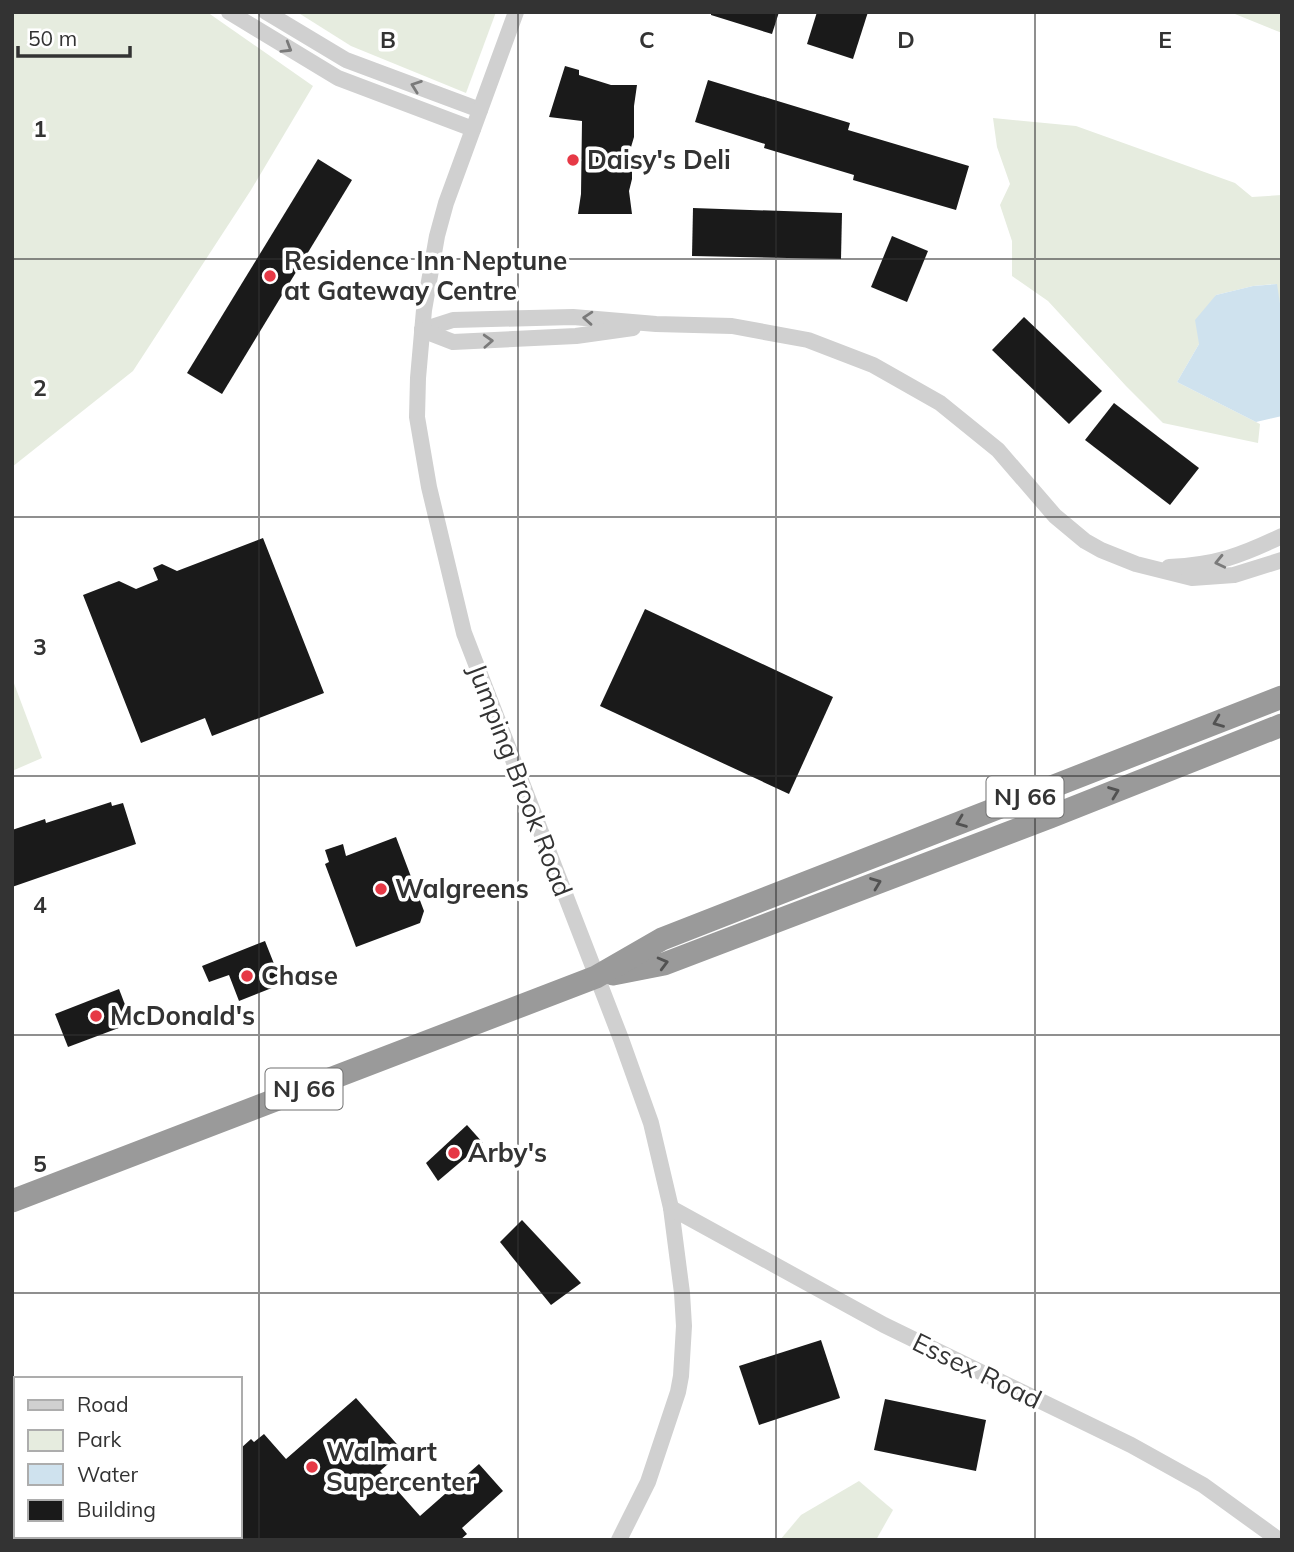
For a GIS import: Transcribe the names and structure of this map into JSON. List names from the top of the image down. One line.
{"streets":{"highway":["NJ 66"],"street":["Jumping Brook Road","Essex Road"]},"crossings":[["Jumping Brook Road","NJ 66"],["Jumping Brook Road","Essex Road"]],"places":["Daisy's Deli","Residence Inn Neptune at Gateway Centre","Walgreens","Chase","McDonald's","Arby's","Walmart Supercenter"],"legend":["Road","Park","Water","Building"],"scale_bar":"50 m","grid":{"columns":["B","C","D","E"],"rows":["1","2","3","4","5"]}}
